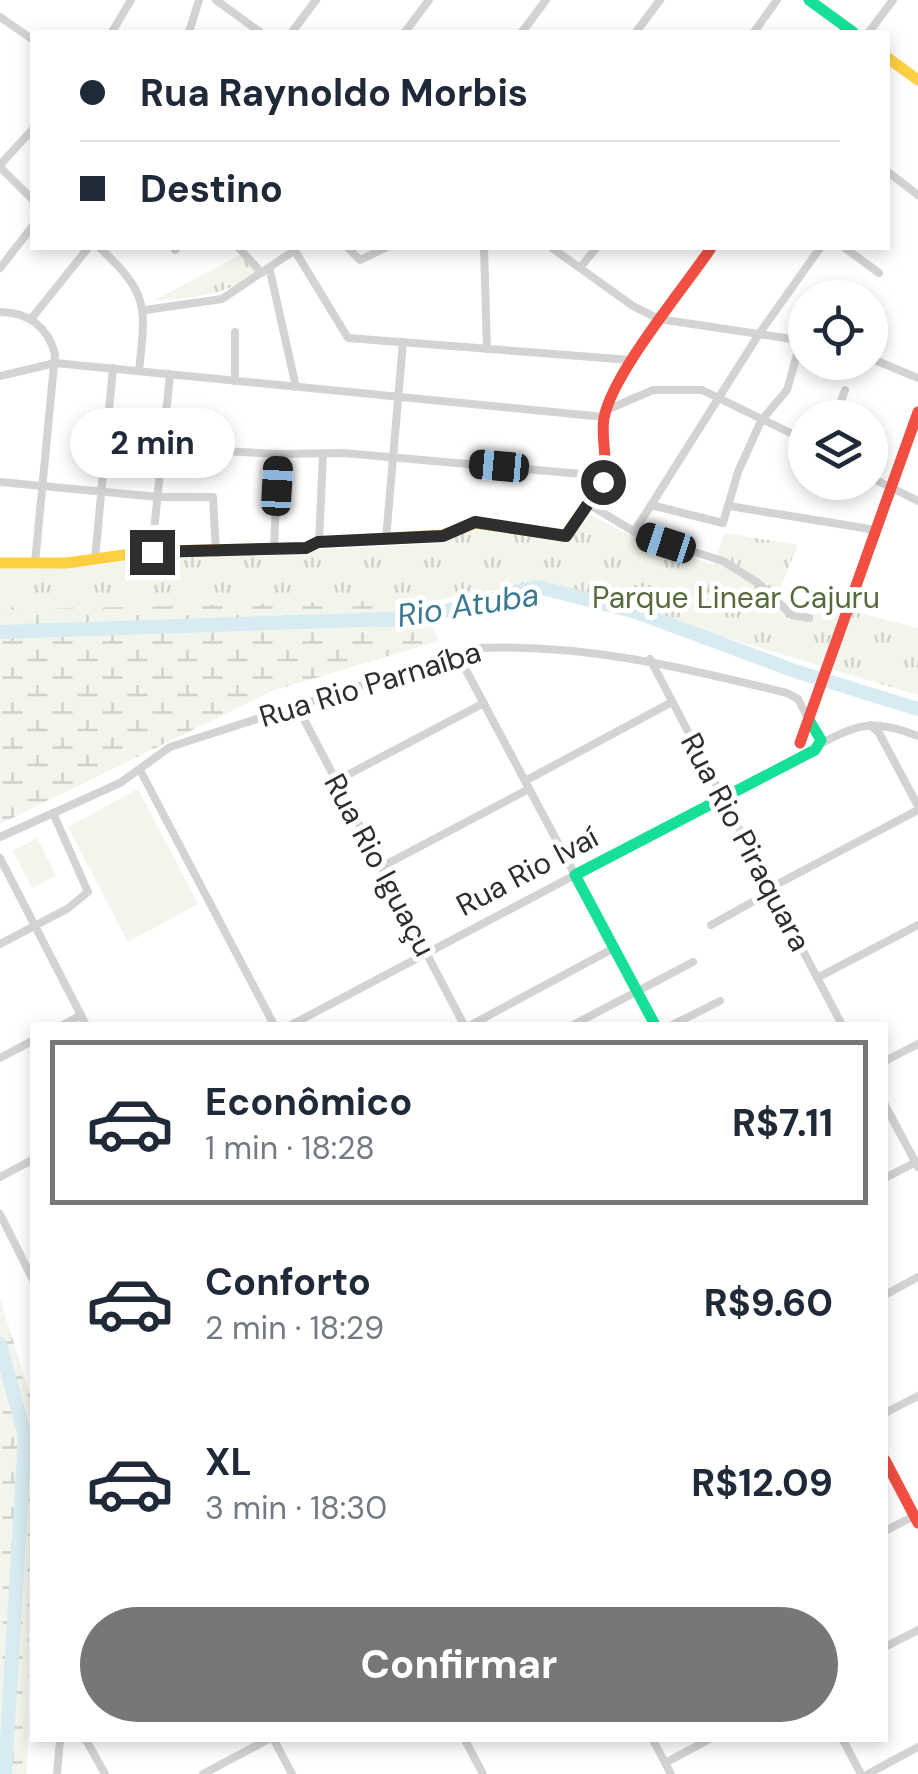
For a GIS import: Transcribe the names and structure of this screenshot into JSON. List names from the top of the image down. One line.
{"streets":{"street":["Rua Rio Parnaíba","Rua Rio Piraquara","Rua Rio Iguaçu","Rua Rio Ivaí"]},"crossings":[["Rua Rio Parnaíba","Rua Rio Piraquara"],["Rua Rio Parnaíba","Rua Rio Iguaçu"],["Rua Rio Piraquara","Rua Rio Ivaí"],["Rua Rio Iguaçu","Rua Rio Ivaí"]],"water":["Rio Atuba"],"parks":["Parque Linear Cajuru"],"page":{"banner":["Rua Raynoldo Morbis","Destino"],"bubble":"2 min","list":[{"name":"Econômico","note":"1 min · 18:28","value":"R$7.11"},{"name":"Conforto","note":"2 min · 18:29","value":"R$9.60"},{"name":"XL","note":"3 min · 18:30","value":"R$12.09"}],"buttons":"Confirmar"}}
